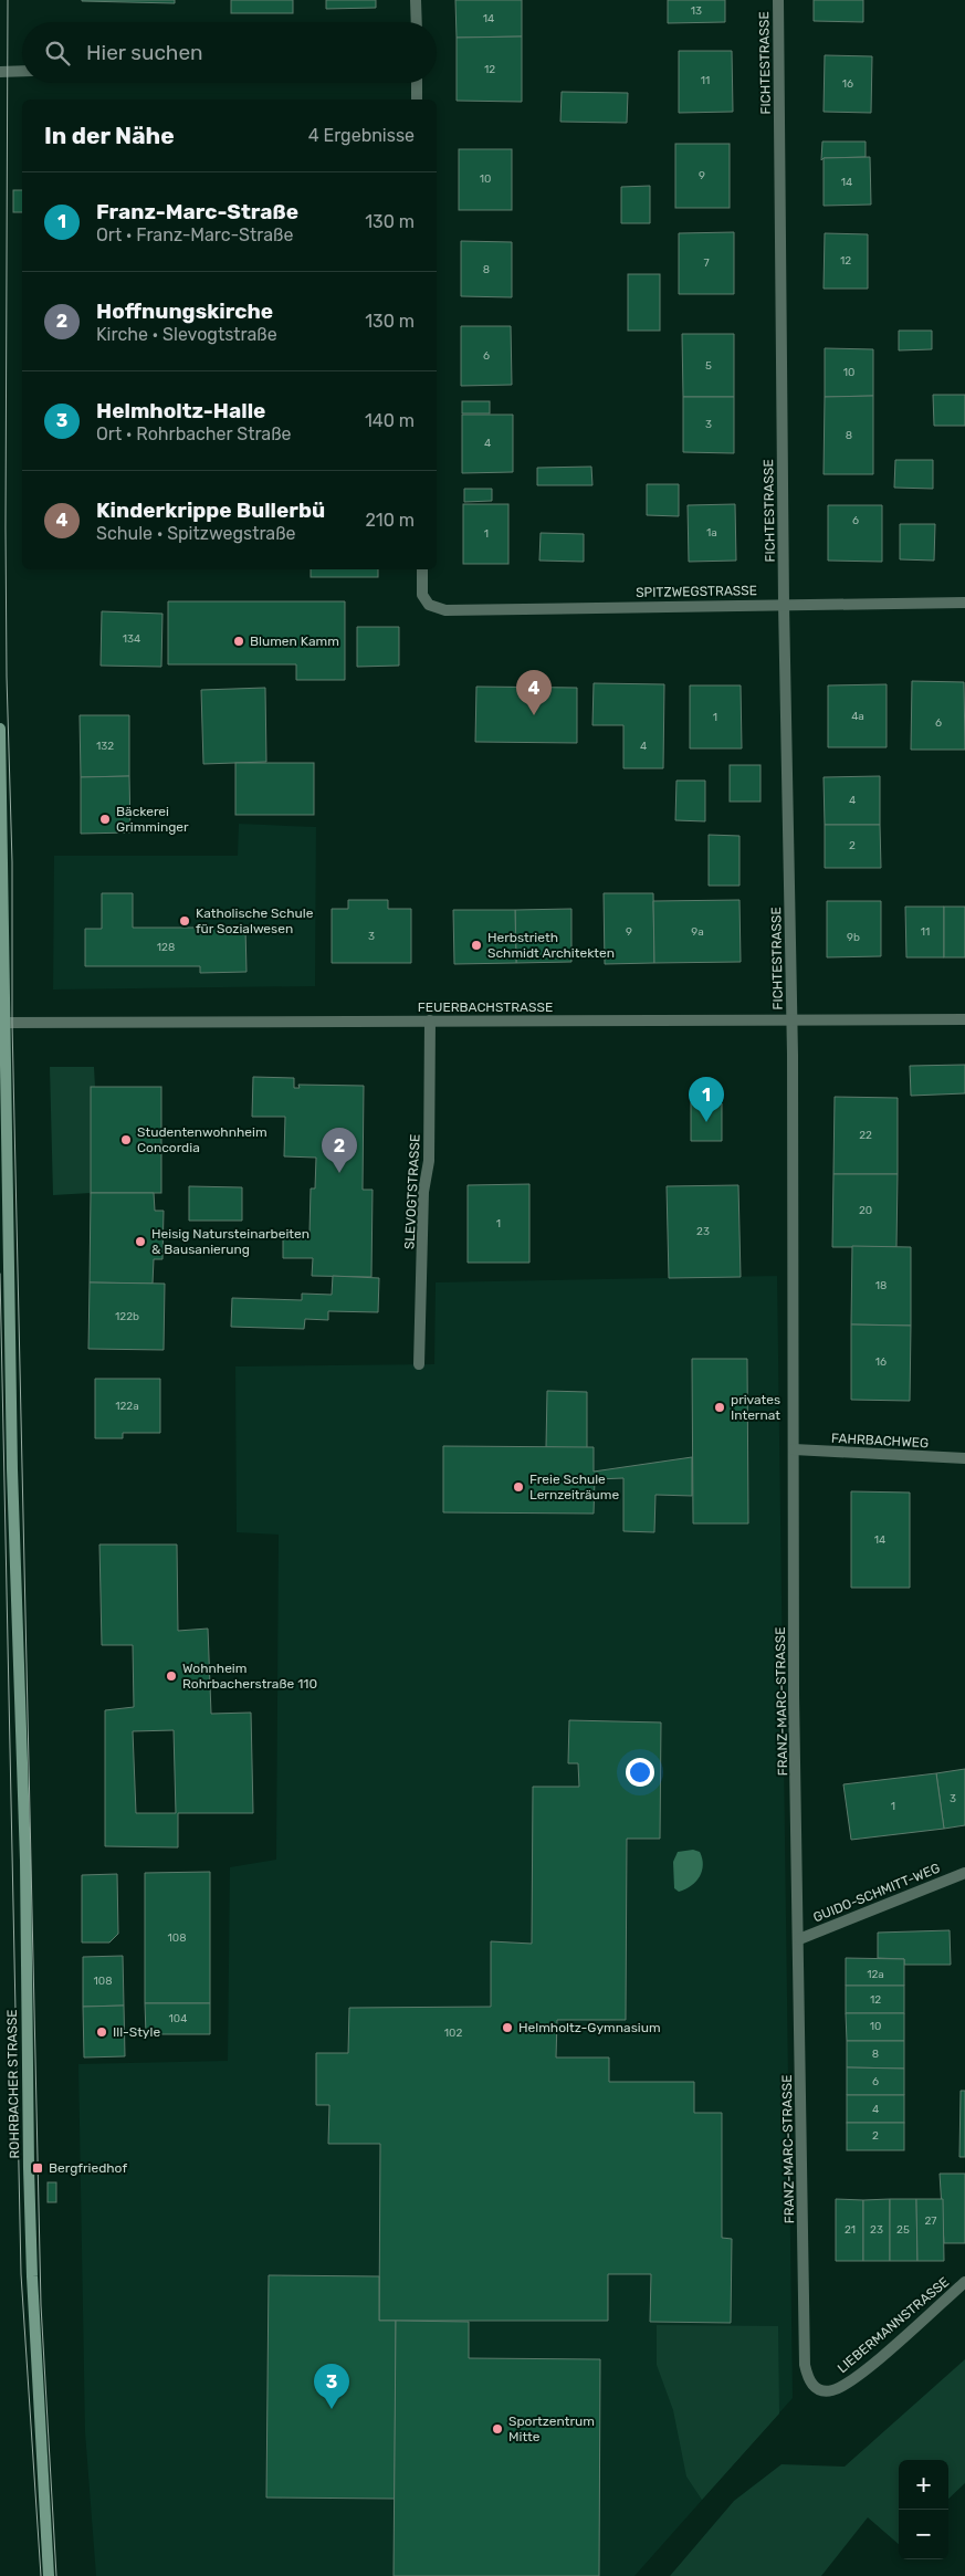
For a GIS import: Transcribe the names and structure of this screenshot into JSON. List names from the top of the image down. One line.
{"streets":{"main road":["ROHRBACHER STRASSE"],"street":["FICHTESTRASSE","SPITZWEGSTRASSE","FEUERBACHSTRASSE","SLEVOGTSTRASSE","FAHRBACHWEG","FRANZ-MARC-STRASSE","GUIDO-SCHMITT-WEG","LIEBERMANNSTRASSE"]},"crossings":[["FICHTESTRASSE","SPITZWEGSTRASSE"],["FICHTESTRASSE","FEUERBACHSTRASSE"],["FICHTESTRASSE","FRANZ-MARC-STRASSE"],["FEUERBACHSTRASSE","SLEVOGTSTRASSE"],["FEUERBACHSTRASSE","FRANZ-MARC-STRASSE"],["FEUERBACHSTRASSE","ROHRBACHER STRASSE"],["FAHRBACHWEG","FRANZ-MARC-STRASSE"],["FRANZ-MARC-STRASSE","GUIDO-SCHMITT-WEG"],["FRANZ-MARC-STRASSE","LIEBERMANNSTRASSE"]],"places":{"other":["Blumen Kamm","Bäckerei Grimminger","Katholische Schule für Sozialwesen","Herbstrieth Schmidt Architekten","Studentenwohnheim Concordia","Heisig Natursteinarbeiten & Bausanierung","privates Internat","Freie Schule Lernzeiträume","Wohnheim Rohrbacherstraße 110","Helmholtz-Gymnasium","Ill-Style","Sportzentrum Mitte"],"transit":["Bergfriedhof"]},"house_numbers":["13","14","12","11","16","9","10","14","12","7","8","6","5","10","3","8","4","6","1a","1","134","4a","1","6","132","4","4","2","9","9a","11","3","9b","128","22","20","1","23","18","122b","16","122a","14","3","1","108","12a","108","12","104","10","102","8","6","4","2","27","21","23","25"],"page":{"search":"Hier suchen","heading":["In der Nähe","4 Ergebnisse"],"list":[{"mark":"1","name":"Franz-Marc-Straße","note":"Ort · Franz-Marc-Straße","value":"130 m"},{"mark":"2","name":"Hoffnungskirche","note":"Kirche · Slevogtstraße","value":"130 m"},{"mark":"3","name":"Helmholtz-Halle","note":"Ort · Rohrbacher Straße","value":"140 m"},{"mark":"4","name":"Kinderkrippe Bullerbü","note":"Schule · Spitzwegstraße","value":"210 m"}],"pins":["4","1","2","3"],"map_buttons":["+","−"]}}
